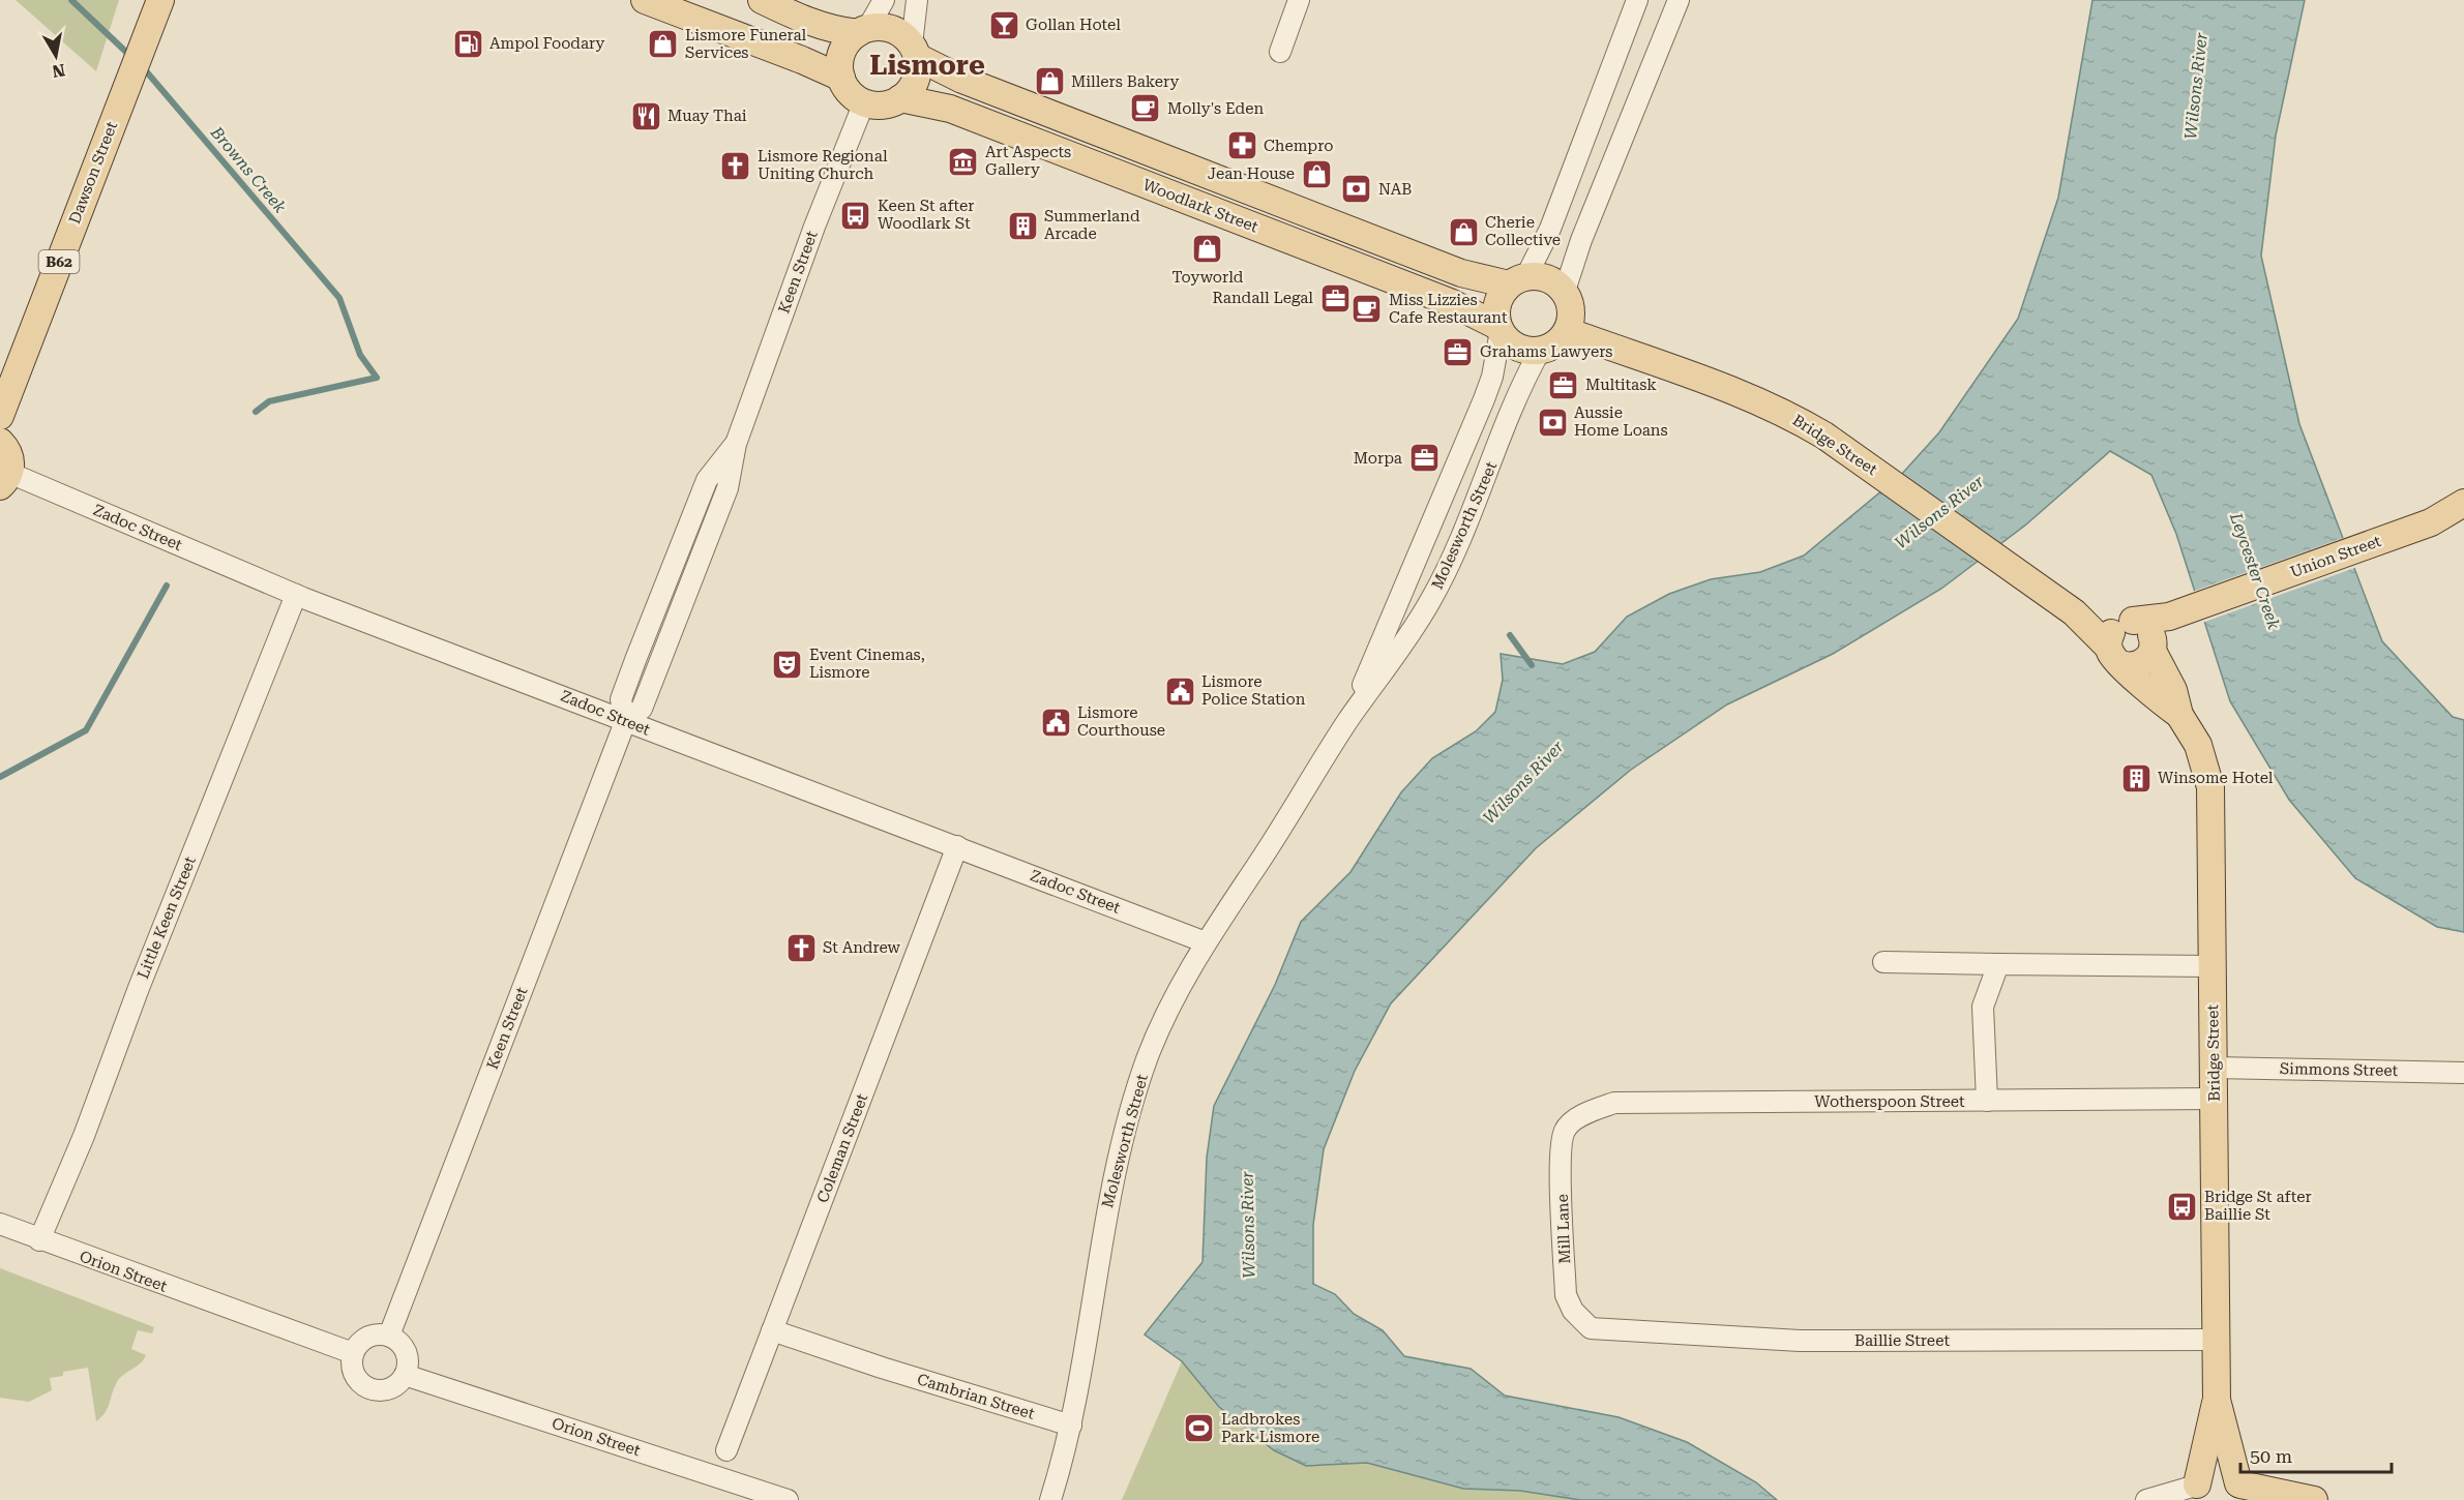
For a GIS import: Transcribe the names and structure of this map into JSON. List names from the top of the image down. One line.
{"streets":{"main road":["Dawson Street","Woodlark Street","B62","Bridge Street","Union Street"],"street":["Keen Street","Molesworth Street","Zadoc Street","Little Keen Street","Simmons Street","Wotherspoon Street","Coleman Street","Mill Lane","Orion Street","Baillie Street","Cambrian Street"]},"crossings":[["Woodlark Street","Keen Street"],["Woodlark Street","Bridge Street"],["Woodlark Street","Molesworth Street"],["Keen Street","Zadoc Street"],["Keen Street","Orion Street"],["Bridge Street","Molesworth Street"],["Bridge Street","Union Street"],["Bridge Street","Simmons Street"],["Bridge Street","Wotherspoon Street"],["Bridge Street","Baillie Street"],["Molesworth Street","Zadoc Street"],["Molesworth Street","Cambrian Street"],["Zadoc Street","Little Keen Street"],["Zadoc Street","Coleman Street"],["Little Keen Street","Orion Street"],["Wotherspoon Street","Mill Lane"],["Coleman Street","Cambrian Street"],["Mill Lane","Baillie Street"]],"districts":["Lismore"],"water":["Wilsons River","Browns Creek","Leycester Creek"],"places":{"bar":["Gollan Hotel"],"fuel station":["Ampol Foodary"],"shop":["Lismore Funeral Services","Millers Bakery","Jean House","Cherie Collective","Toyworld"],"cafe":["Molly's Eden","Miss Lizzies Cafe Restaurant"],"restaurant":["Muay Thai"],"pharmacy":["Chempro"],"museum":["Art Aspects Gallery"],"church":["Lismore Regional Uniting Church","St Andrew"],"bank":["NAB","Aussie Home Loans"],"bus stop":["Keen St after Woodlark St","Bridge St after Baillie St"],"building":["Summerland Arcade","Winsome Hotel"],"office":["Randall Legal","Grahams Lawyers","Multitask","Morpa"],"theatre":["Event Cinemas, Lismore"],"public building":["Lismore Police Station","Lismore Courthouse"],"sports":["Ladbrokes Park Lismore"]},"scale_bar":"50 m","north":"bottom"}
